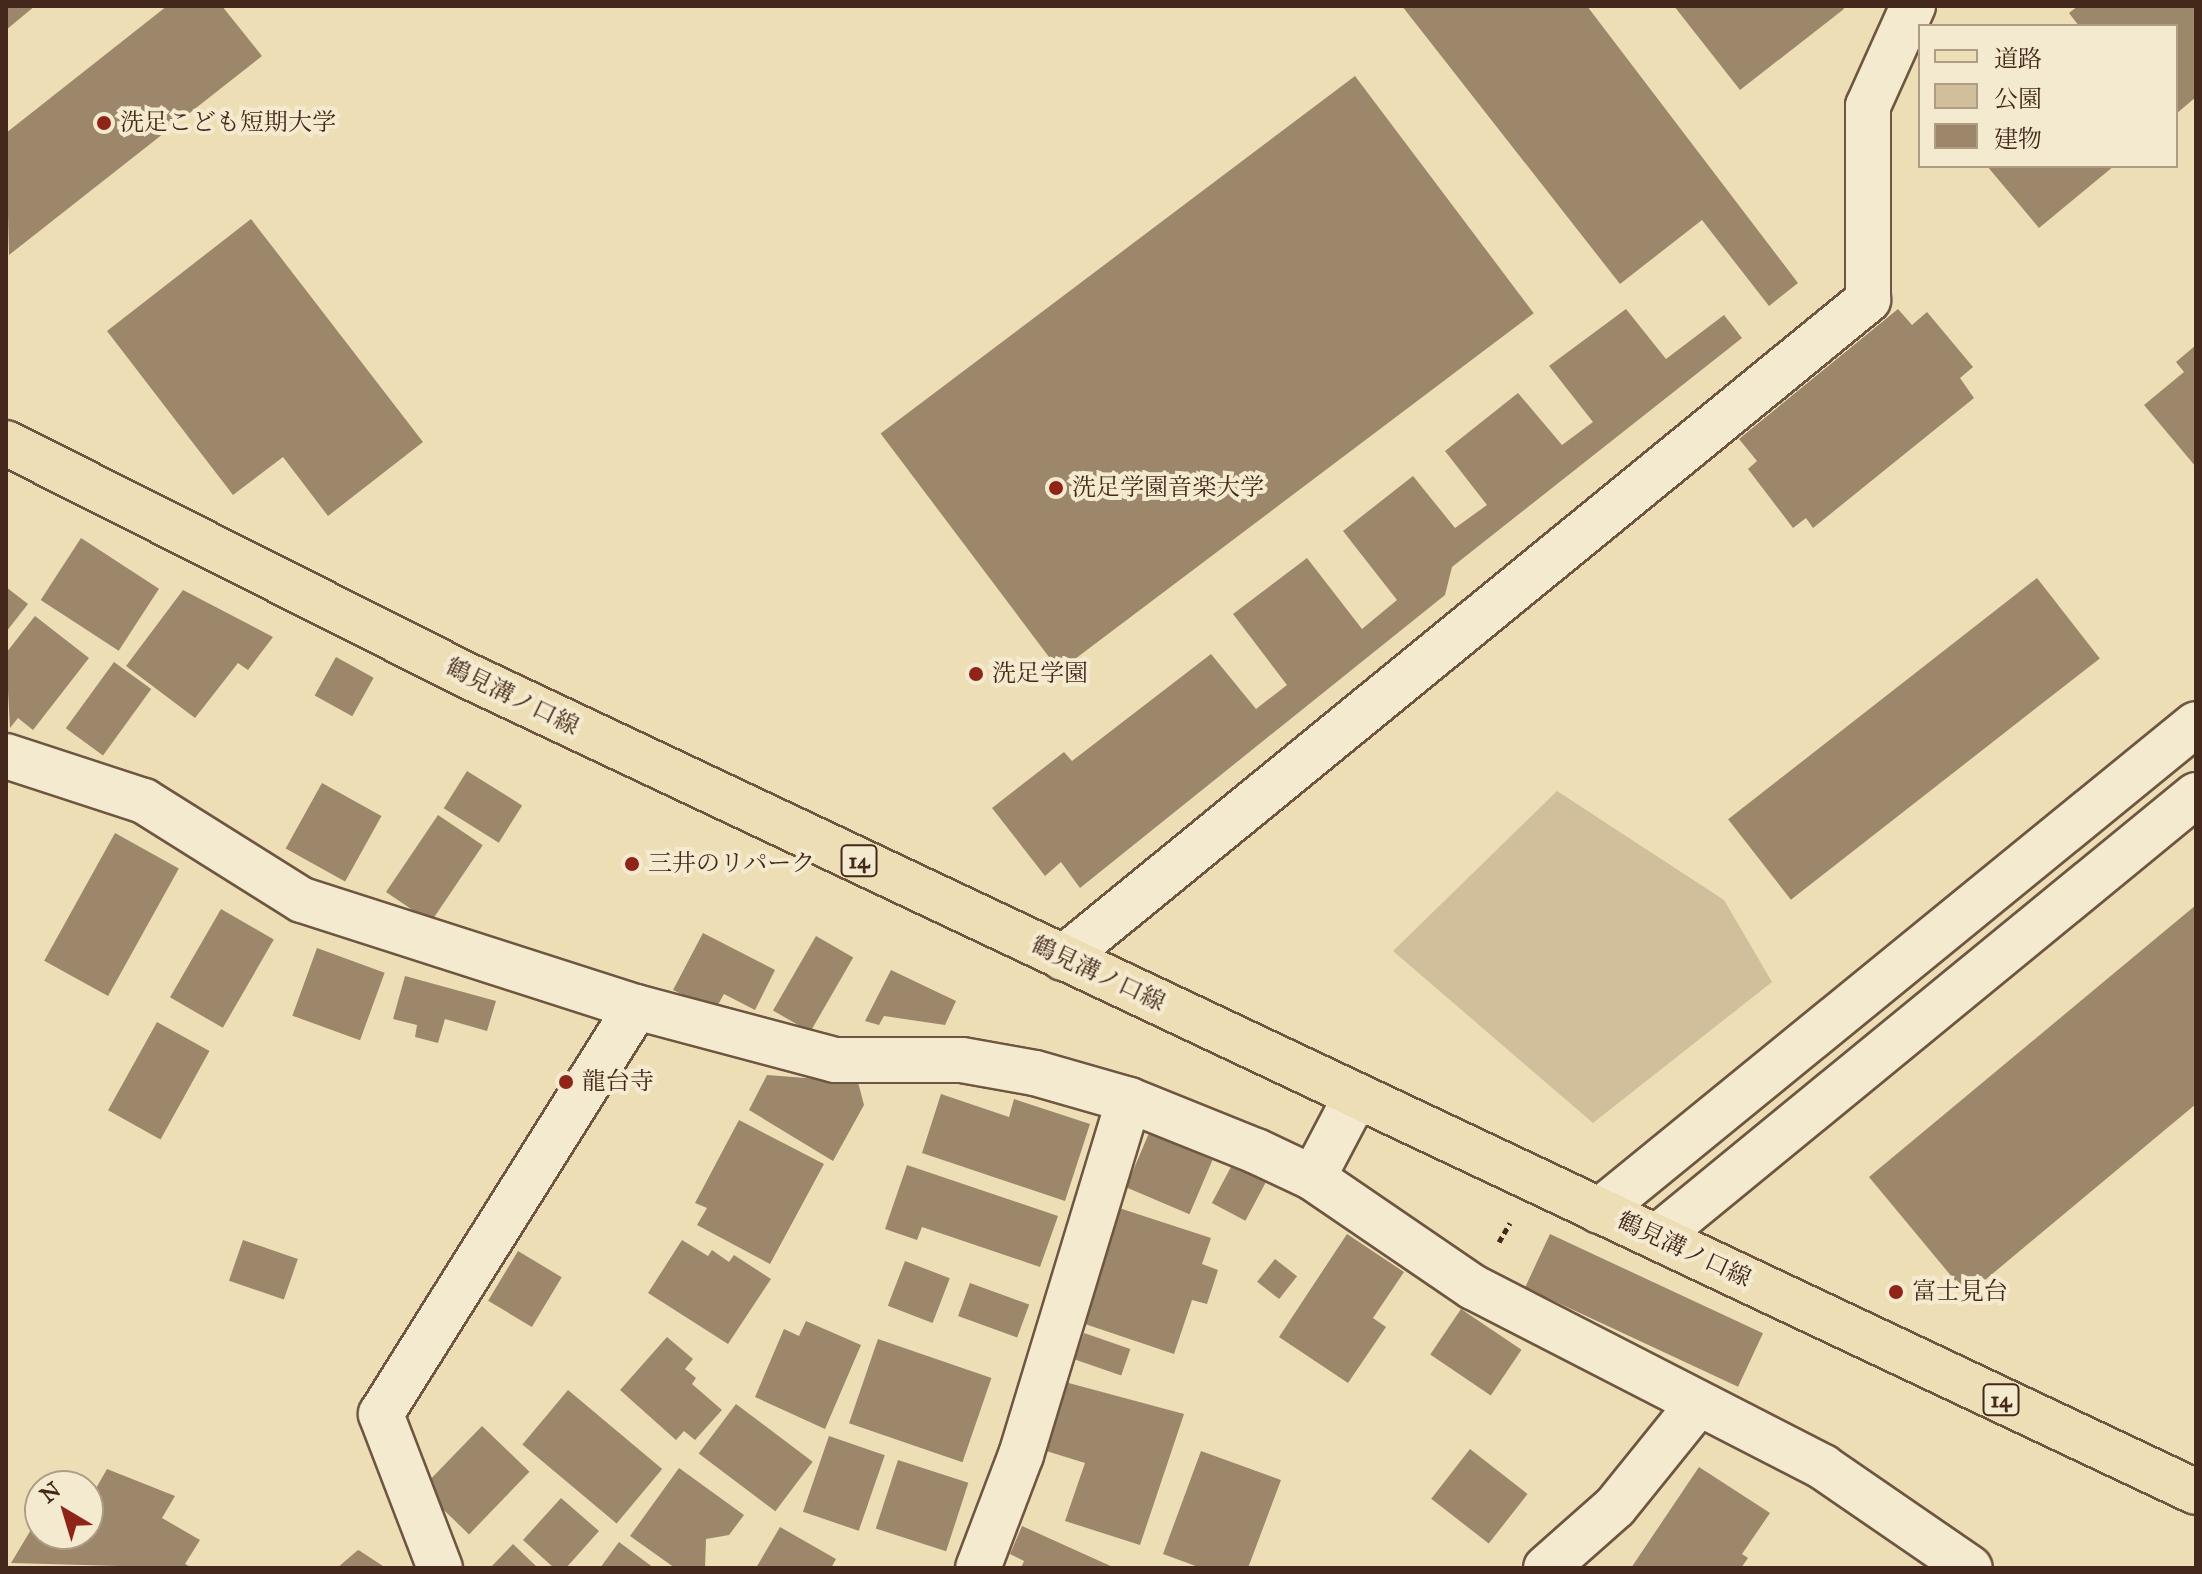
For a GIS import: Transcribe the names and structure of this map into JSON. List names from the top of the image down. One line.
{"streets":{"main road":["鶴見溝ノ口線","14"]},"places":["洗足こども短期大学","洗足学園音楽大学","洗足学園","三井のリパーク","龍台寺","富士見台"],"legend":["道路","公園","建物"],"north":"top left"}
